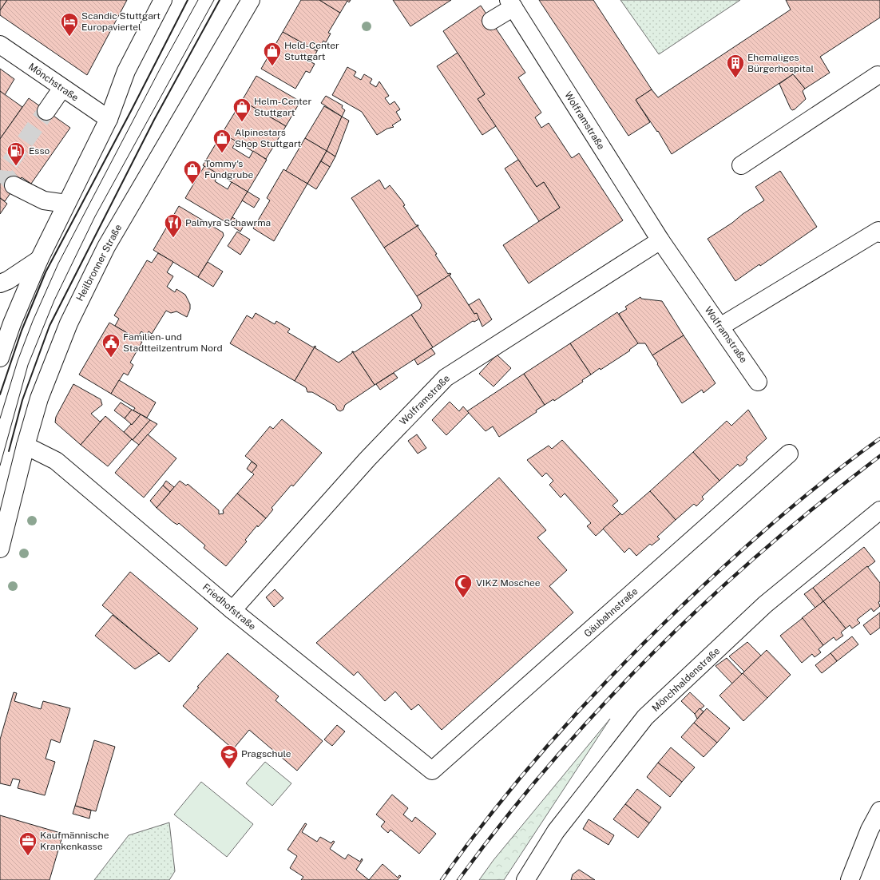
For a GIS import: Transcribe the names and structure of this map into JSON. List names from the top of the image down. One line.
{"streets":{"street":["Mönchstraße","Wolframstraße","Heilbronner Straße","Friedhofstraße","Gäubahnstraße","Mönchhaldenstraße"]},"crossings":[["Wolframstraße","Friedhofstraße"],["Heilbronner Straße","Friedhofstraße"],["Friedhofstraße","Gäubahnstraße"]],"places":{"hotel":["Scandic Stuttgart Europaviertel"],"shop":["Held-Center Stuttgart","Helm-Center Stuttgart","Alpinestars Shop Stuttgart","Tommy's Fundgrube"],"building":["Ehemaliges Bürgerhospital"],"fuel station":["Esso"],"restaurant":["Palmyra Schawrma"],"public building":["Familien- und Stadtteilzentrum Nord"],"mosque":["VIKZ Moschee"],"school or university":["Pragschule"],"office":["Kaufmännische Krankenkasse"]}}
